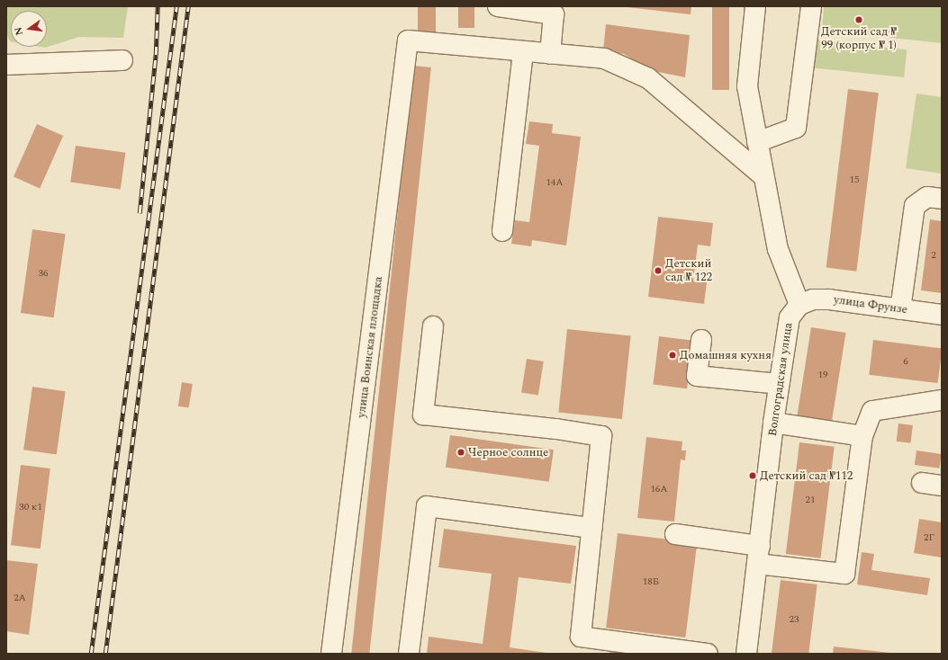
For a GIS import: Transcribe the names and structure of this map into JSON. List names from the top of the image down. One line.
{"streets":{"street":["улица Фрунзе","улица Воинская площадка","Волгоградская улица"]},"crossings":[["улица Фрунзе","Волгоградская улица"]],"places":["Детский сад № 99 (корпус № 1)","Детский сад № 122","Домашняя кухня","Черное солнце","Детский сад №112"],"house_numbers":["15","14А","2","36","6","19","16А","21","30 к1","2Г","18Б","2А","23"],"north":"left"}
